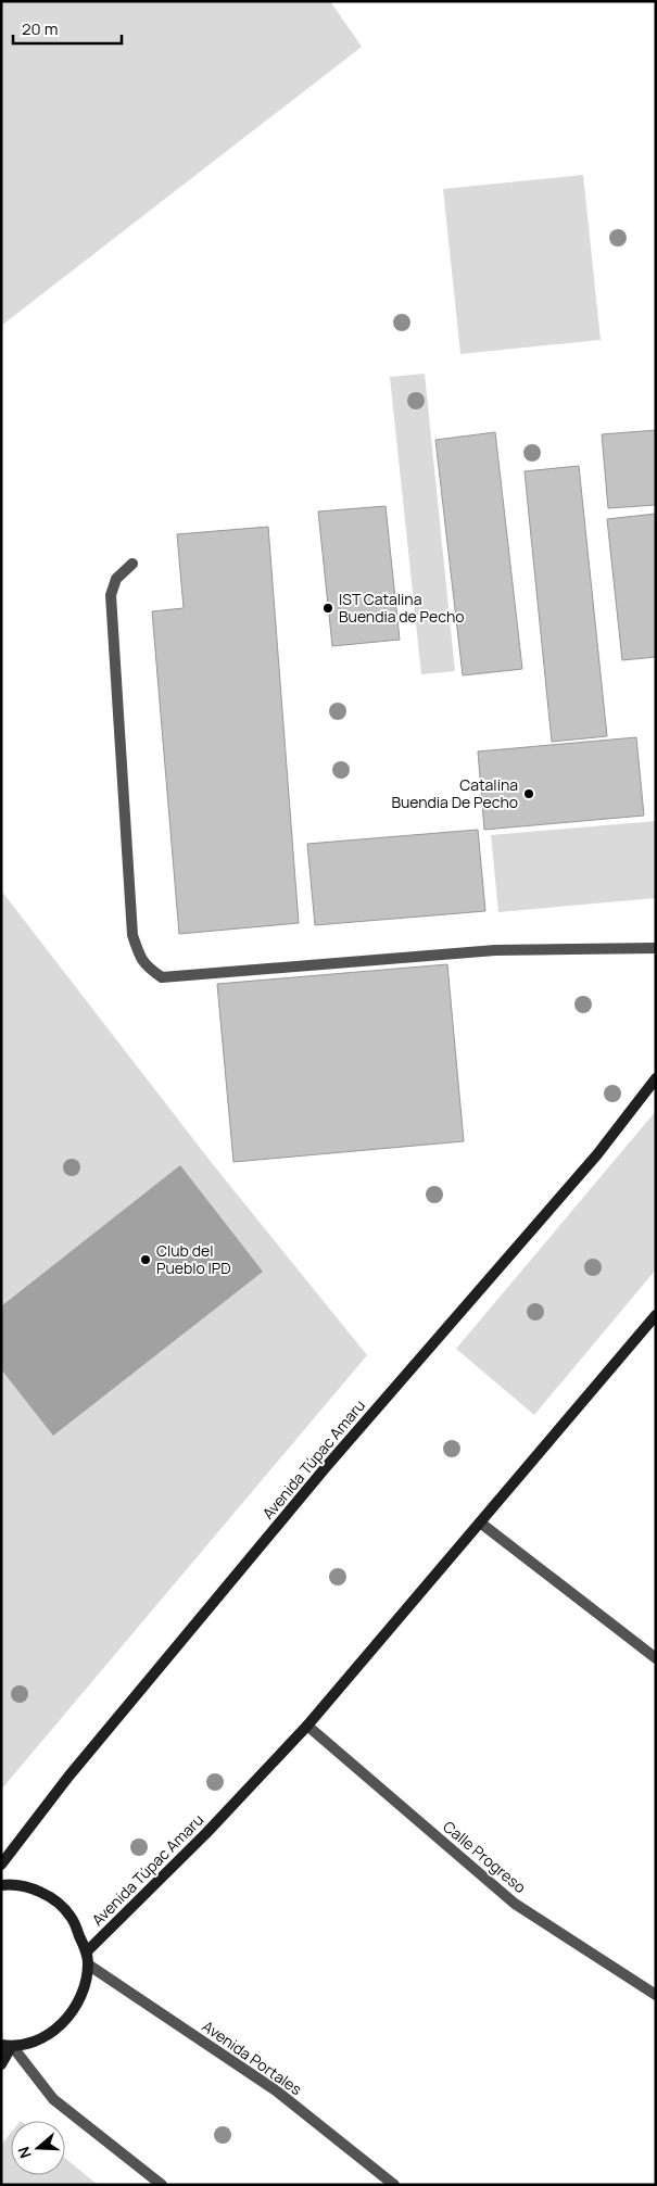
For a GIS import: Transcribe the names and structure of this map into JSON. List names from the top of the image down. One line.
{"streets":{"main road":["Avenida Túpac Amaru"],"street":["Calle Progreso","Avenida Portales"]},"crossings":[["Avenida Túpac Amaru","Calle Progreso"]],"places":["IST Catalina Buendia de Pecho","Catalina Buendia De Pecho","Club del Pueblo IPD"],"scale_bar":"20 m","north":"left"}
